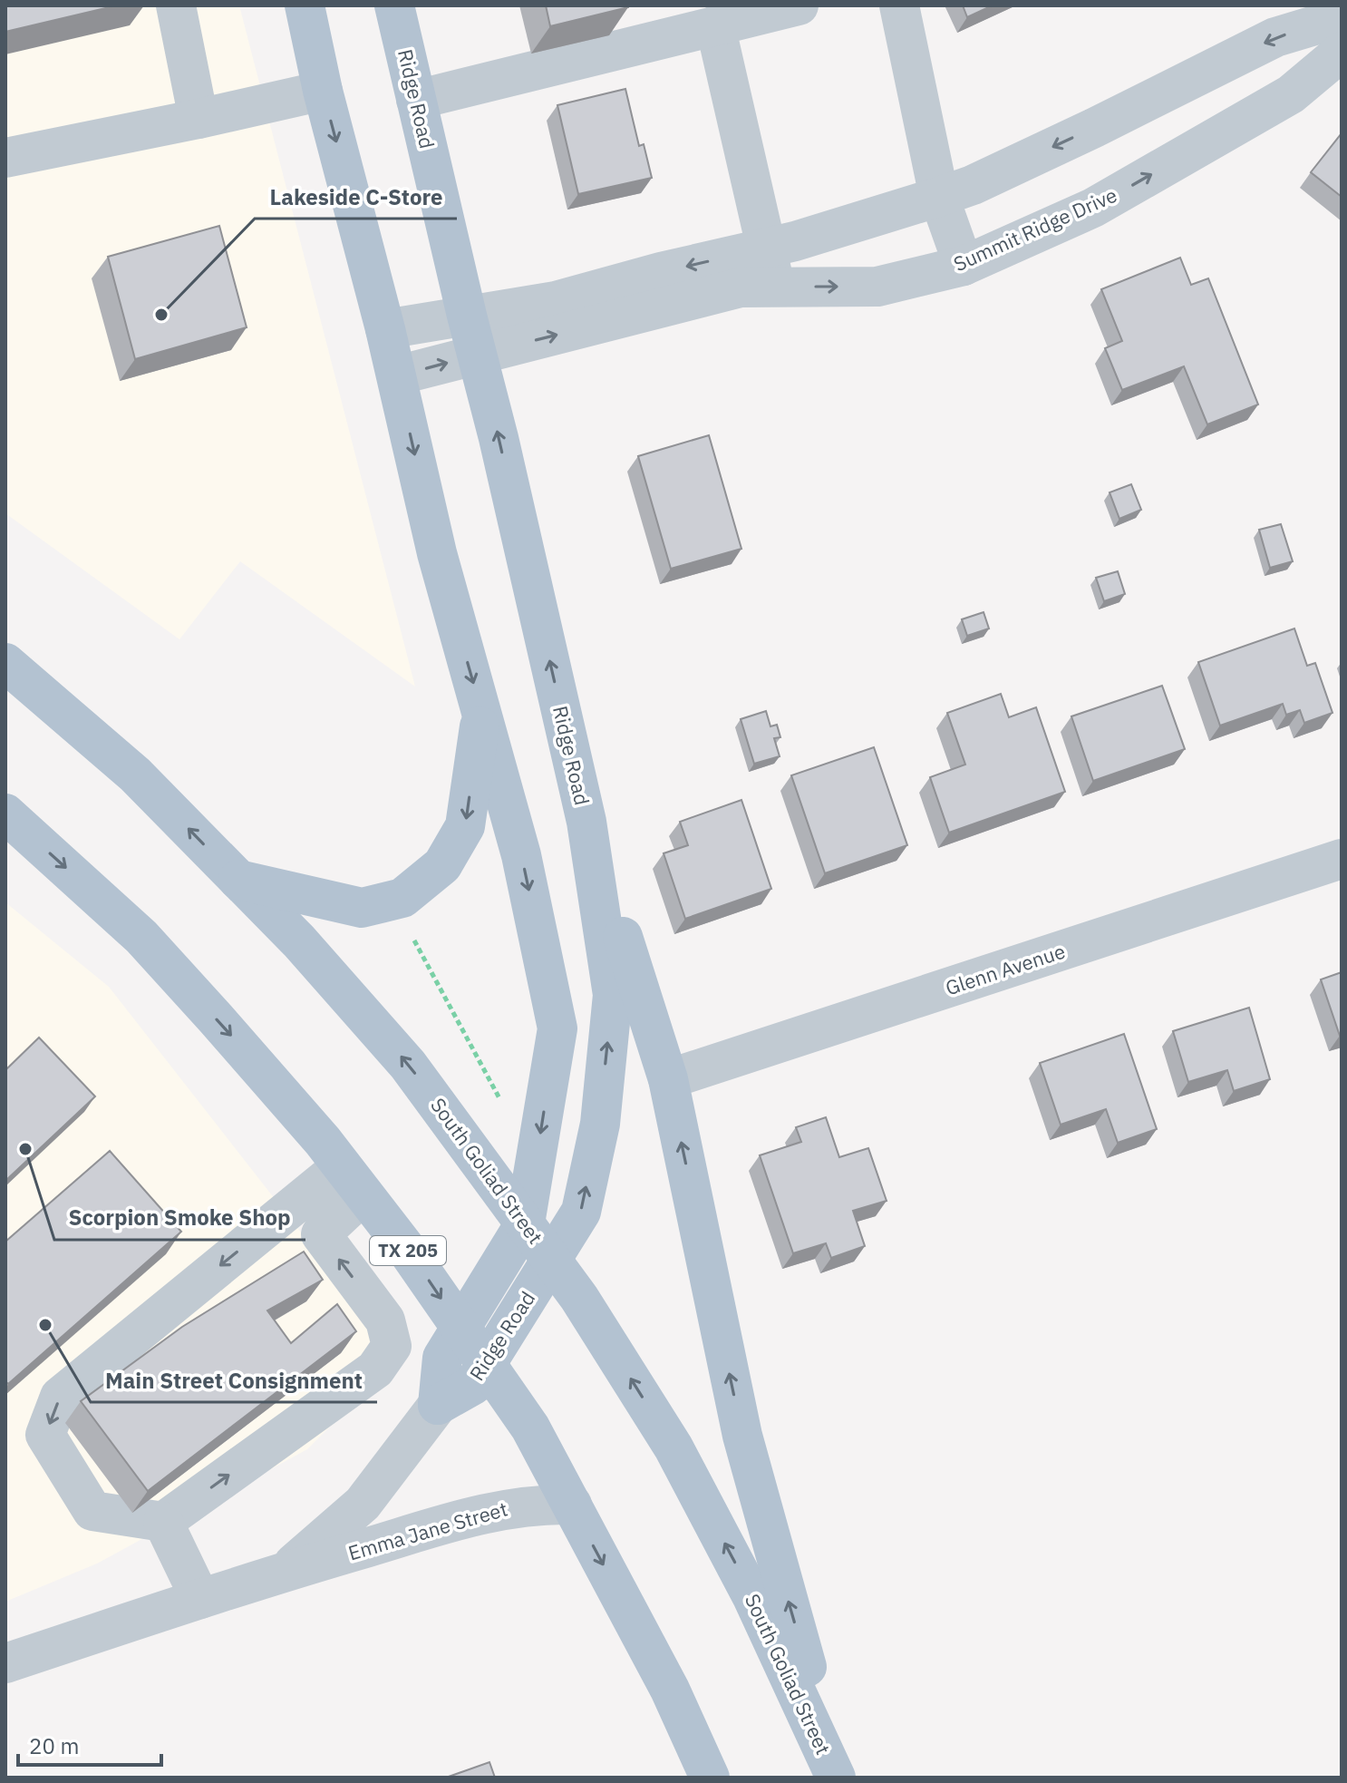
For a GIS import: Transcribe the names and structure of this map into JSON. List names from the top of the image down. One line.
{"streets":{"main road":["Ridge Road","South Goliad Street","TX 205"],"street":["Summit Ridge Drive","Glenn Avenue","Emma Jane Street"]},"crossings":[["Ridge Road","Summit Ridge Drive"],["Ridge Road","South Goliad Street"],["Ridge Road","TX 205"],["Ridge Road","Emma Jane Street"],["TX 205","Emma Jane Street"]],"places":["Lakeside C-Store","Scorpion Smoke Shop","Main Street Consignment"],"scale_bar":"20 m"}
